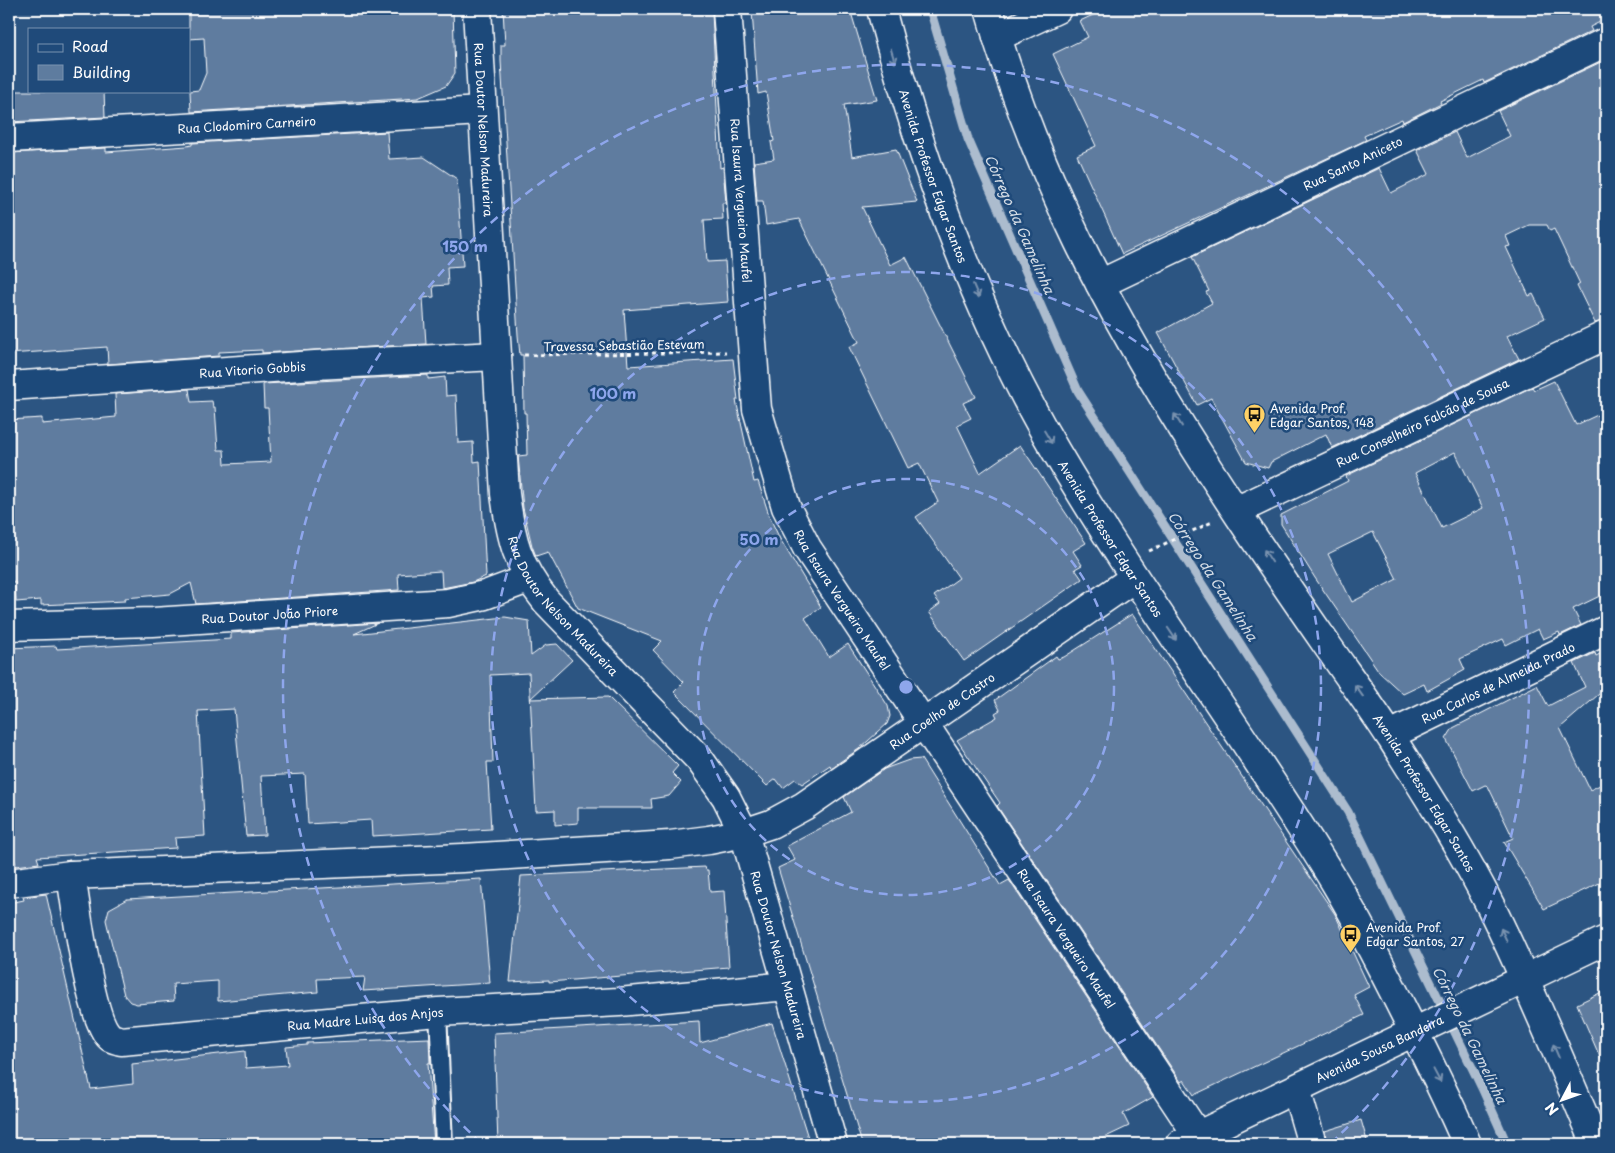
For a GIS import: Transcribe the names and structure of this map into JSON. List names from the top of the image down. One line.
{"streets":{"street":["Rua Clodomiro Carneiro","Rua Doutor Nelson Madureira","Rua Santo Aniceto","Avenida Professor Edgar Santos","Rua Isaura Vergueiro Maufel","Rua Vitorio Gobbis","Rua Conselheiro Falcão de Sousa","Rua Doutor João Priore","Rua Carlos de Almeida Prado","Rua Coelho de Castro","Rua Madre Luisa dos Anjos","Avenida Sousa Bandeira"],"path":["Travessa Sebastião Estevam"]},"crossings":[["Rua Clodomiro Carneiro","Rua Doutor Nelson Madureira"],["Rua Doutor Nelson Madureira","Travessa Sebastião Estevam"],["Rua Doutor Nelson Madureira","Rua Vitorio Gobbis"],["Rua Doutor Nelson Madureira","Rua Doutor João Priore"],["Rua Doutor Nelson Madureira","Rua Coelho de Castro"],["Rua Doutor Nelson Madureira","Rua Madre Luisa dos Anjos"],["Rua Santo Aniceto","Avenida Professor Edgar Santos"],["Avenida Professor Edgar Santos","Rua Conselheiro Falcão de Sousa"],["Avenida Professor Edgar Santos","Rua Carlos de Almeida Prado"],["Avenida Professor Edgar Santos","Rua Coelho de Castro"],["Avenida Professor Edgar Santos","Avenida Sousa Bandeira"],["Rua Isaura Vergueiro Maufel","Travessa Sebastião Estevam"],["Rua Isaura Vergueiro Maufel","Rua Coelho de Castro"],["Rua Isaura Vergueiro Maufel","Avenida Sousa Bandeira"],["Travessa Sebastião Estevam","Rua Vitorio Gobbis"]],"water":["Córrego da Gamelinha"],"places":{"bus stop":["Avenida Prof. Edgar Santos, 148","Avenida Prof. Edgar Santos, 27"]},"legend":["Road","Building"],"north":"bottom left","rings":["150 m","100 m","50 m"]}
